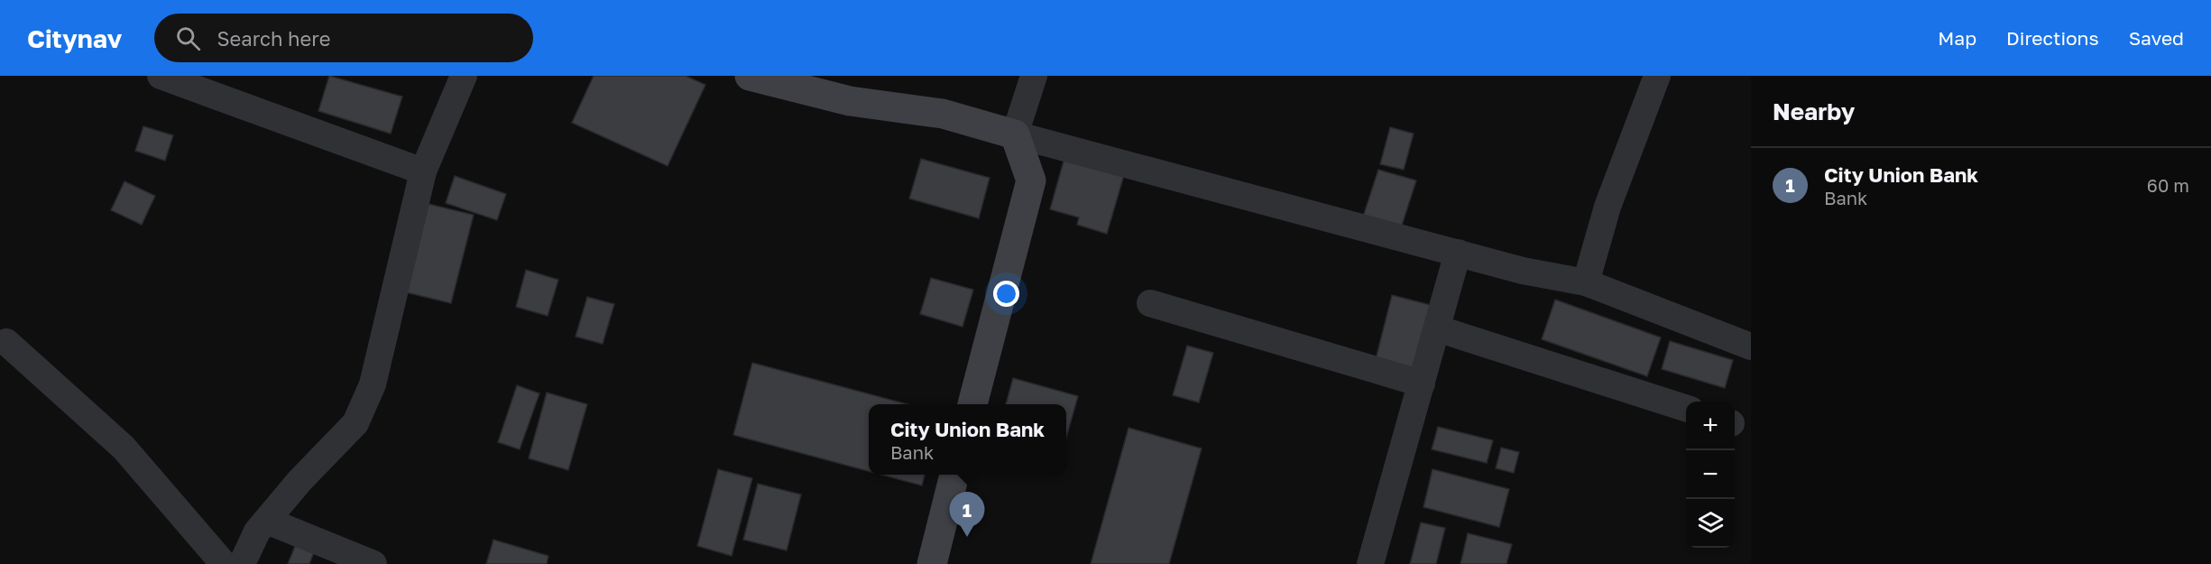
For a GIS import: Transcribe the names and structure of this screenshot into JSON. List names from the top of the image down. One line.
{"page":{"header":"Citynav","search":"Search here","nav":["Map","Directions","Saved"],"heading":"Nearby","list":[{"mark":"1","name":"City Union Bank","note":"Bank","value":"60 m"}],"map_buttons":["+","−"],"popup":["City Union Bank","Bank"],"pins":"1"}}
